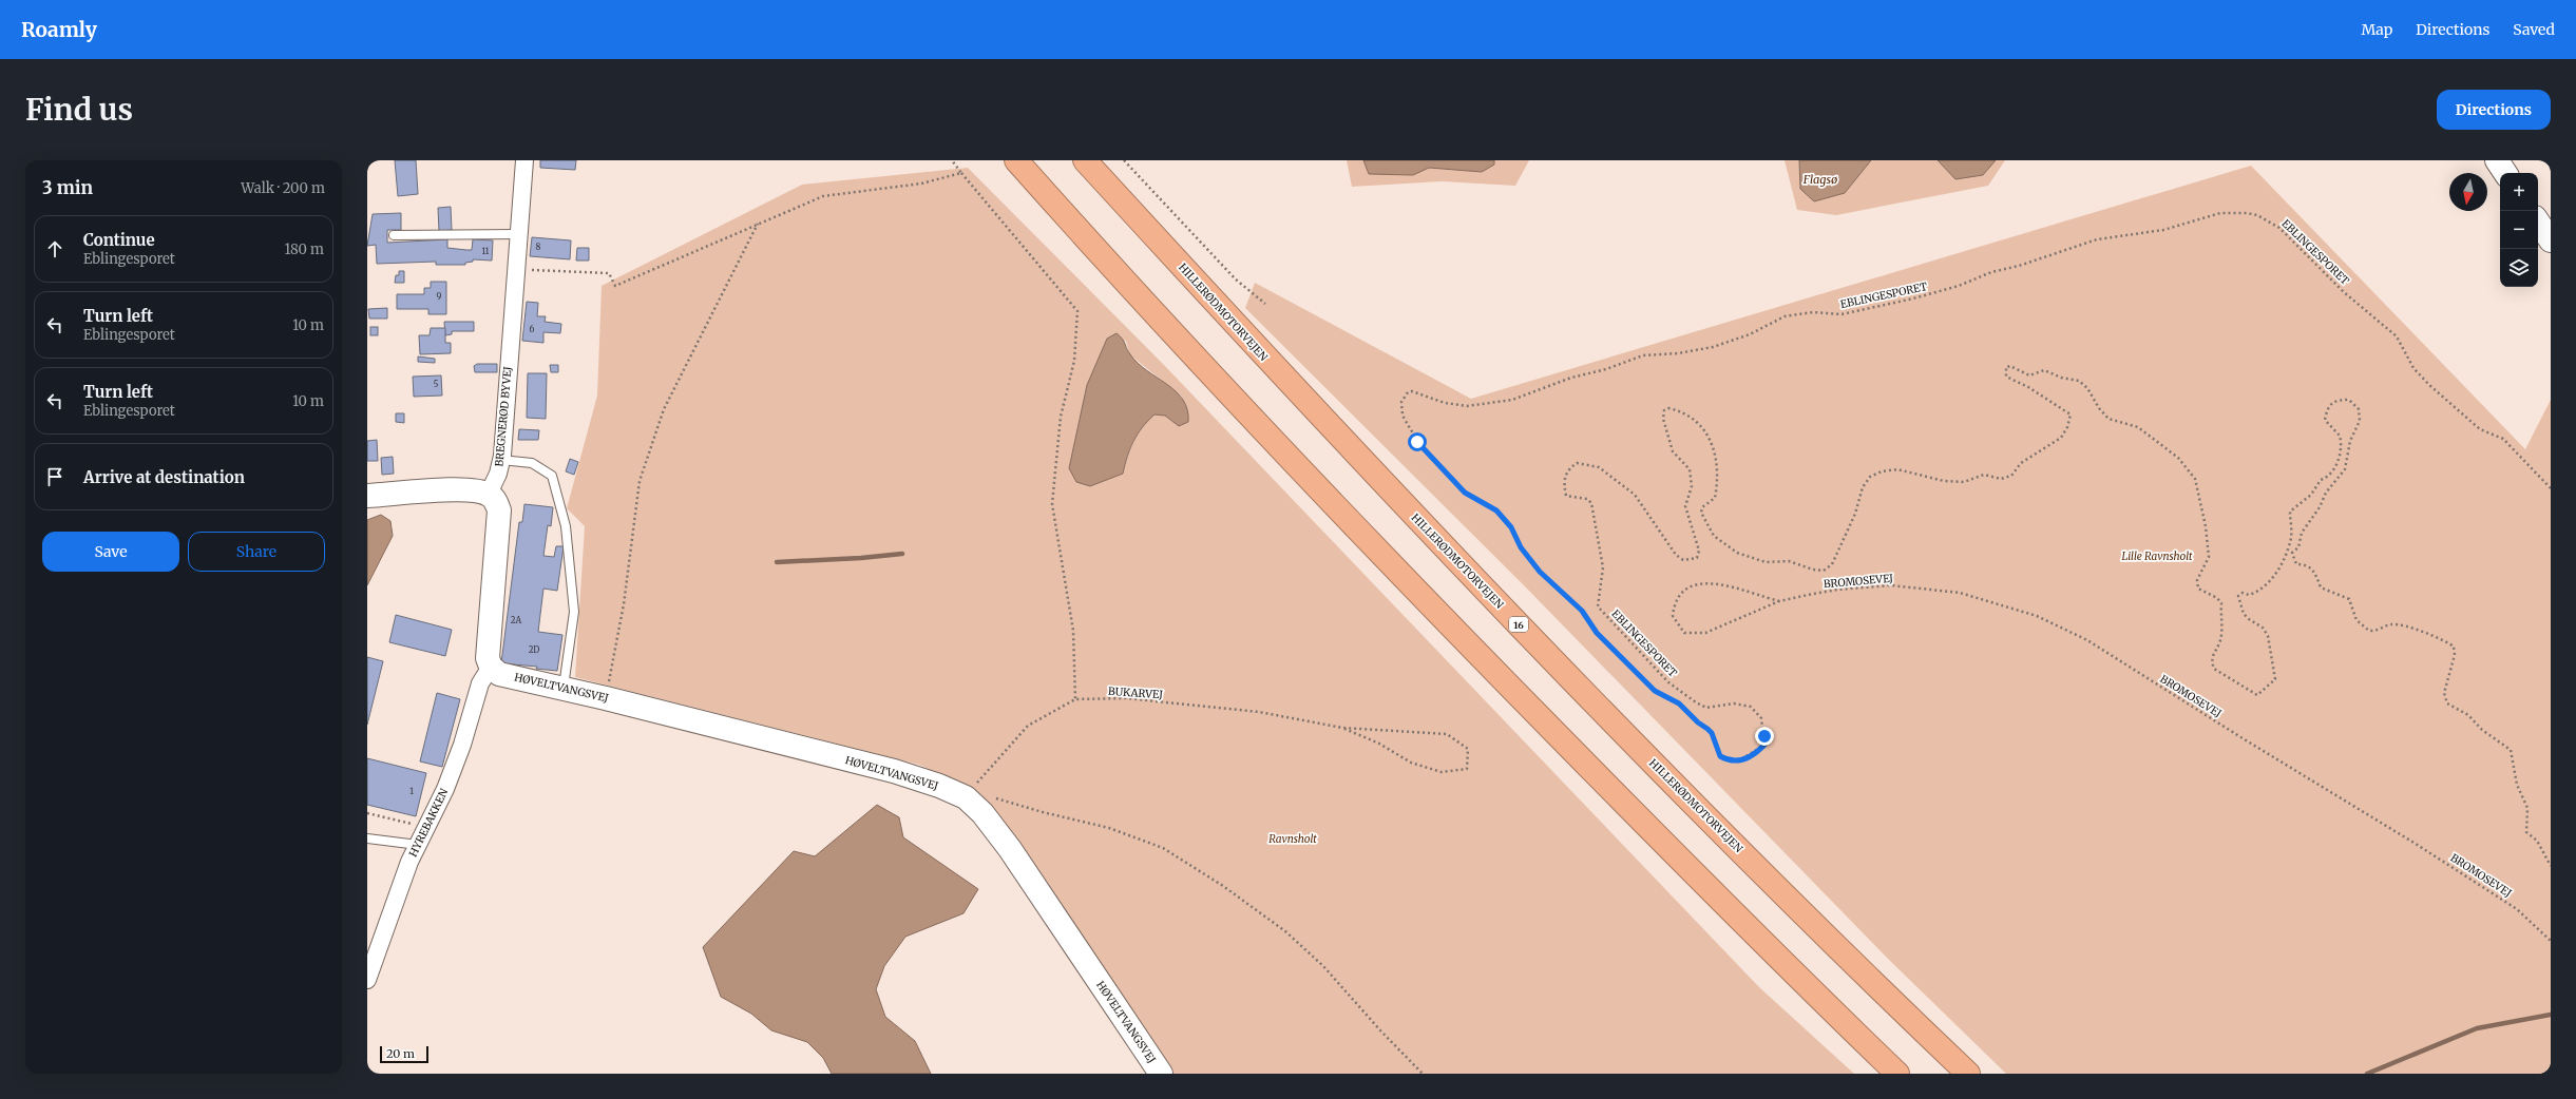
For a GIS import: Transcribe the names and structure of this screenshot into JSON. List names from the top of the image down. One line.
{"streets":{"highway":["HILLERØDMOTORVEJEN","16"],"street":["BREGNERØD BYVEJ","HØVELTVANGSVEJ","HYREBAKKEN"],"path":["EBLINGESPORET","BROMOSEVEJ","BUKARVEJ"]},"crossings":[["HØVELTVANGSVEJ","BUKARVEJ"],["HØVELTVANGSVEJ","HYREBAKKEN"]],"water":["Flagsø"],"parks":["Lille Ravnsholt","Ravnsholt"],"house_numbers":["8","11","9","6","5","2A","2D","1"],"scale_bar":"20 m","north":"bottom","page":{"header":"Roamly","nav":["Map","Directions","Saved"],"buttons":["Directions",["Save","Share"]],"title":"Find us","heading":["3 min","Walk · 200 m"],"map_buttons":["+","−"],"list":[["Continue","Eblingesporet","180 m"],["Turn left","Eblingesporet","10 m"],["Turn left","Eblingesporet","10 m"],"Arrive at destination"],"scale":"20 m"}}
